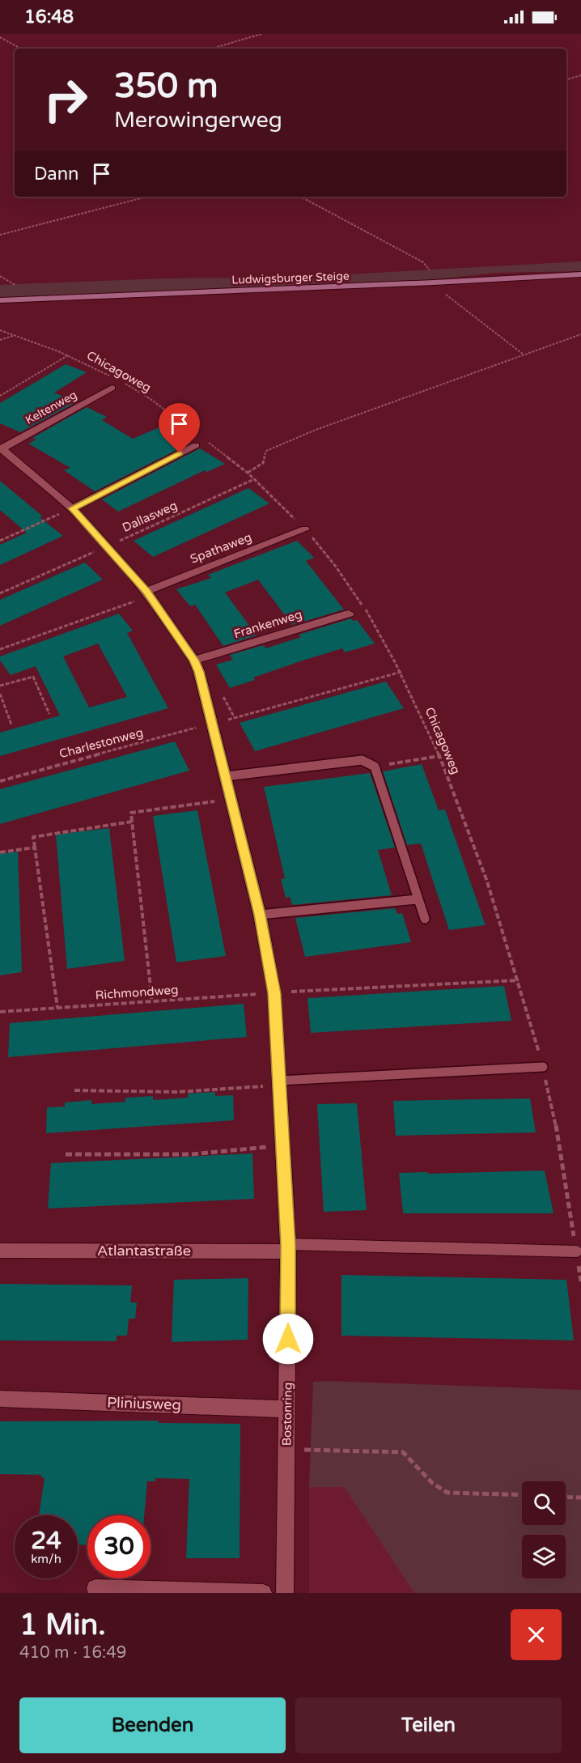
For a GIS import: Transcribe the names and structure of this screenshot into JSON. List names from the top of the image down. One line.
{"streets":{"main road":["Ludwigsburger Steige"],"street":["Keltenweg","Spathaweg","Frankenweg","Atlantastraße","Pliniusweg","Bostonring"],"path":["Chicagoweg","Dallasweg","Charlestonweg","Richmondweg"]},"crossings":[["Chicagoweg","Dallasweg"],["Chicagoweg","Spathaweg"],["Chicagoweg","Richmondweg"],["Keltenweg","Bostonring"],["Dallasweg","Bostonring"],["Spathaweg","Bostonring"],["Frankenweg","Bostonring"],["Richmondweg","Bostonring"],["Atlantastraße","Bostonring"],["Pliniusweg","Bostonring"]],"page":{"status":"16:48","turn":["350 m","Merowingerweg"],"then":"Dann","speed":"24 km/h","limit":"30","heading":["1 Min.","410 m · 16:49"],"buttons":["Beenden","Teilen"]}}
